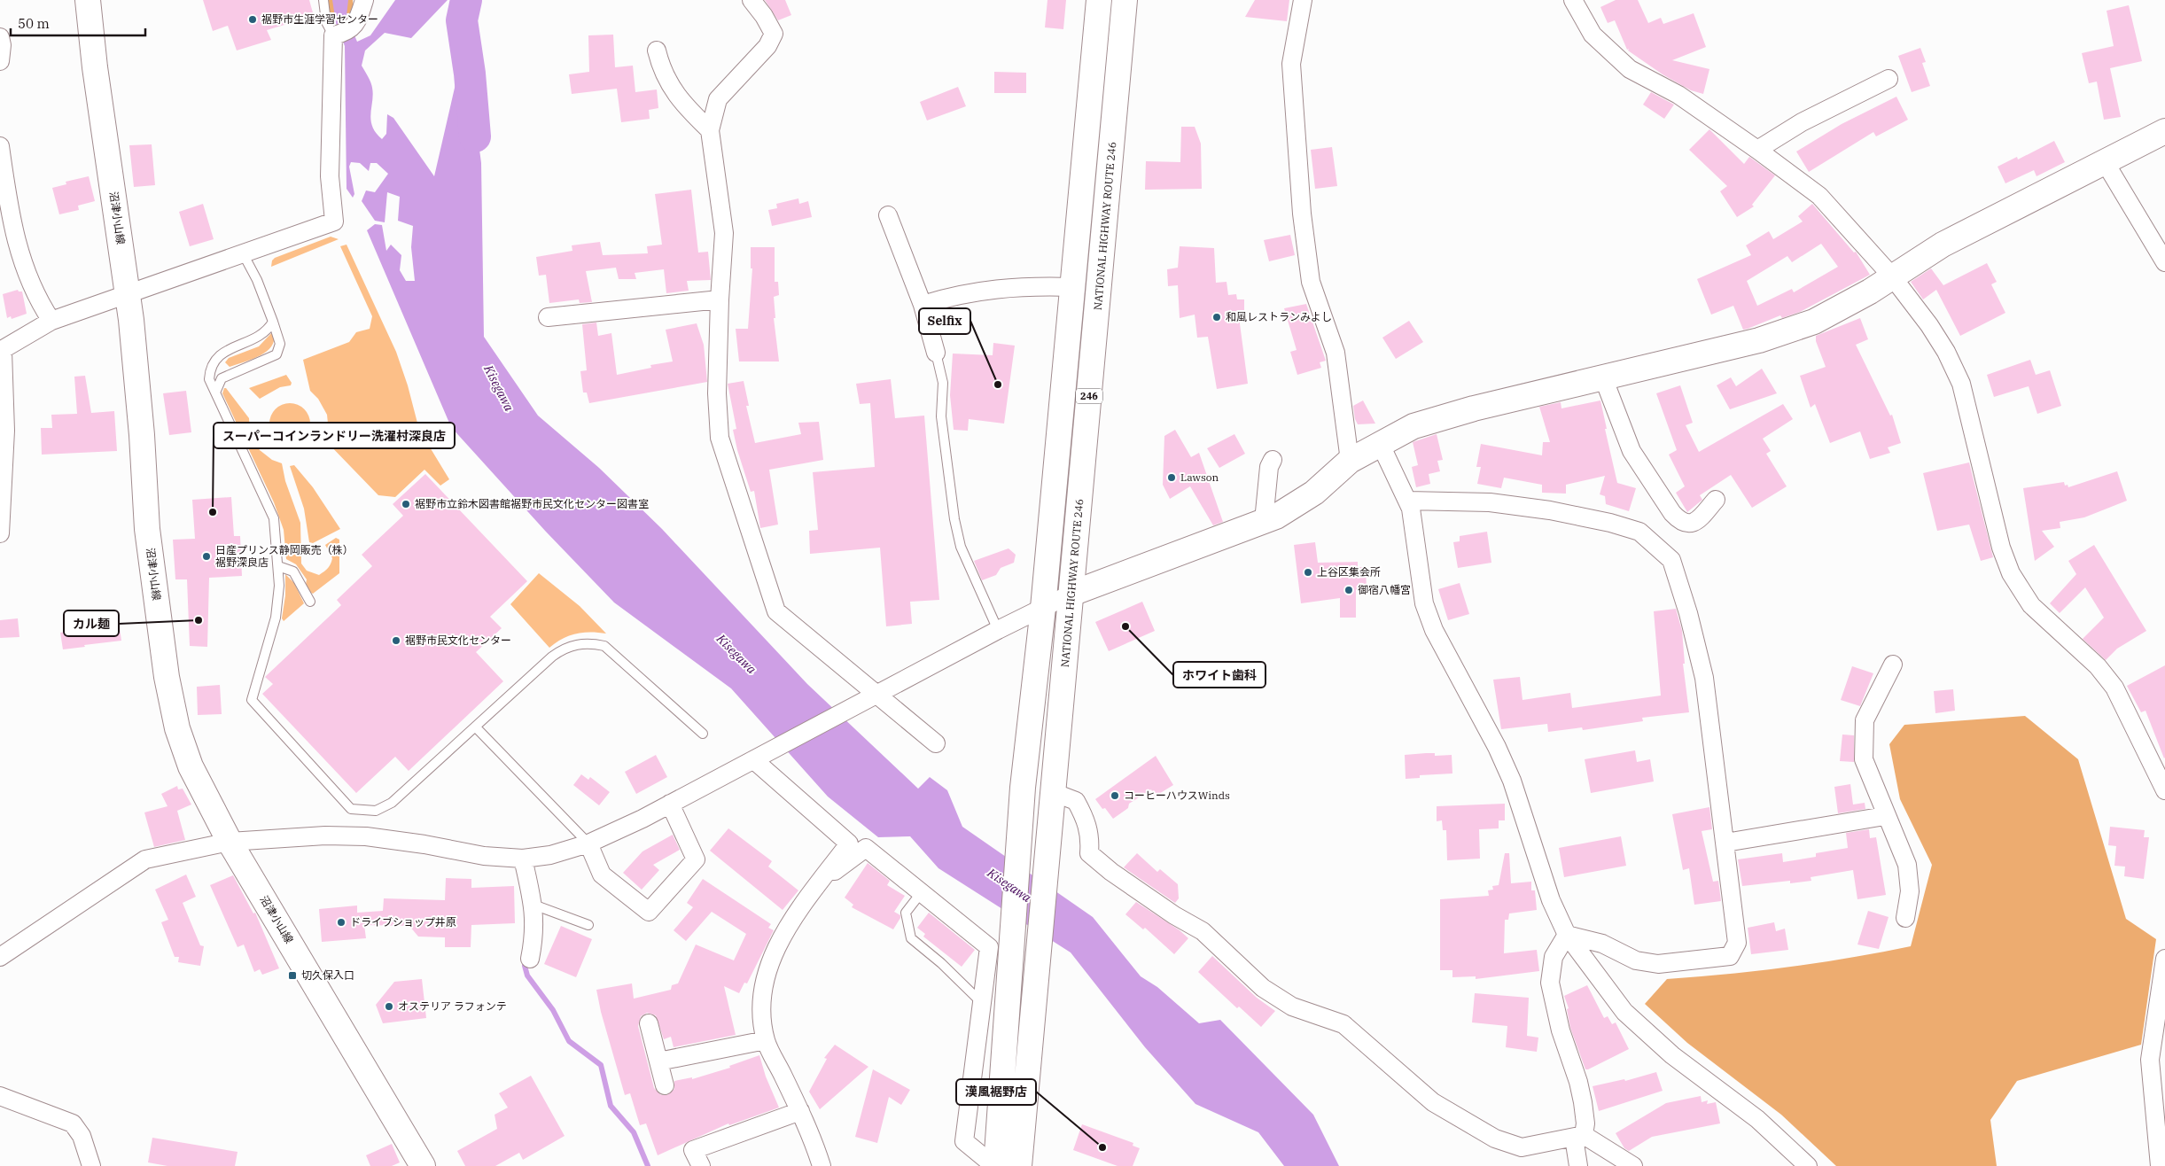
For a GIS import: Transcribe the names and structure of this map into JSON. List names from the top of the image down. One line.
{"streets":{"main road":["沼津小山線","NATIONAL HIGHWAY ROUTE 246","246"]},"water":["Kisegawa"],"places":{"other":["裾野市生涯学習センター","和風レストランみよし","Selfix","Lawson","裾野市立鈴木図書館裾野市民文化センター図書室","スーパーコインランドリー洗濯村深良店","日産プリンス静岡販売（株） 裾野深良店","上谷区集会所","御宿八幡宮","カル麺","ホワイト歯科","裾野市民文化センター","コーヒーハウスWinds","ドライブショップ井原","オステリア ラフォンテ","漢風裾野店"],"transit":["切久保入口"]},"scale_bar":"50 m"}
